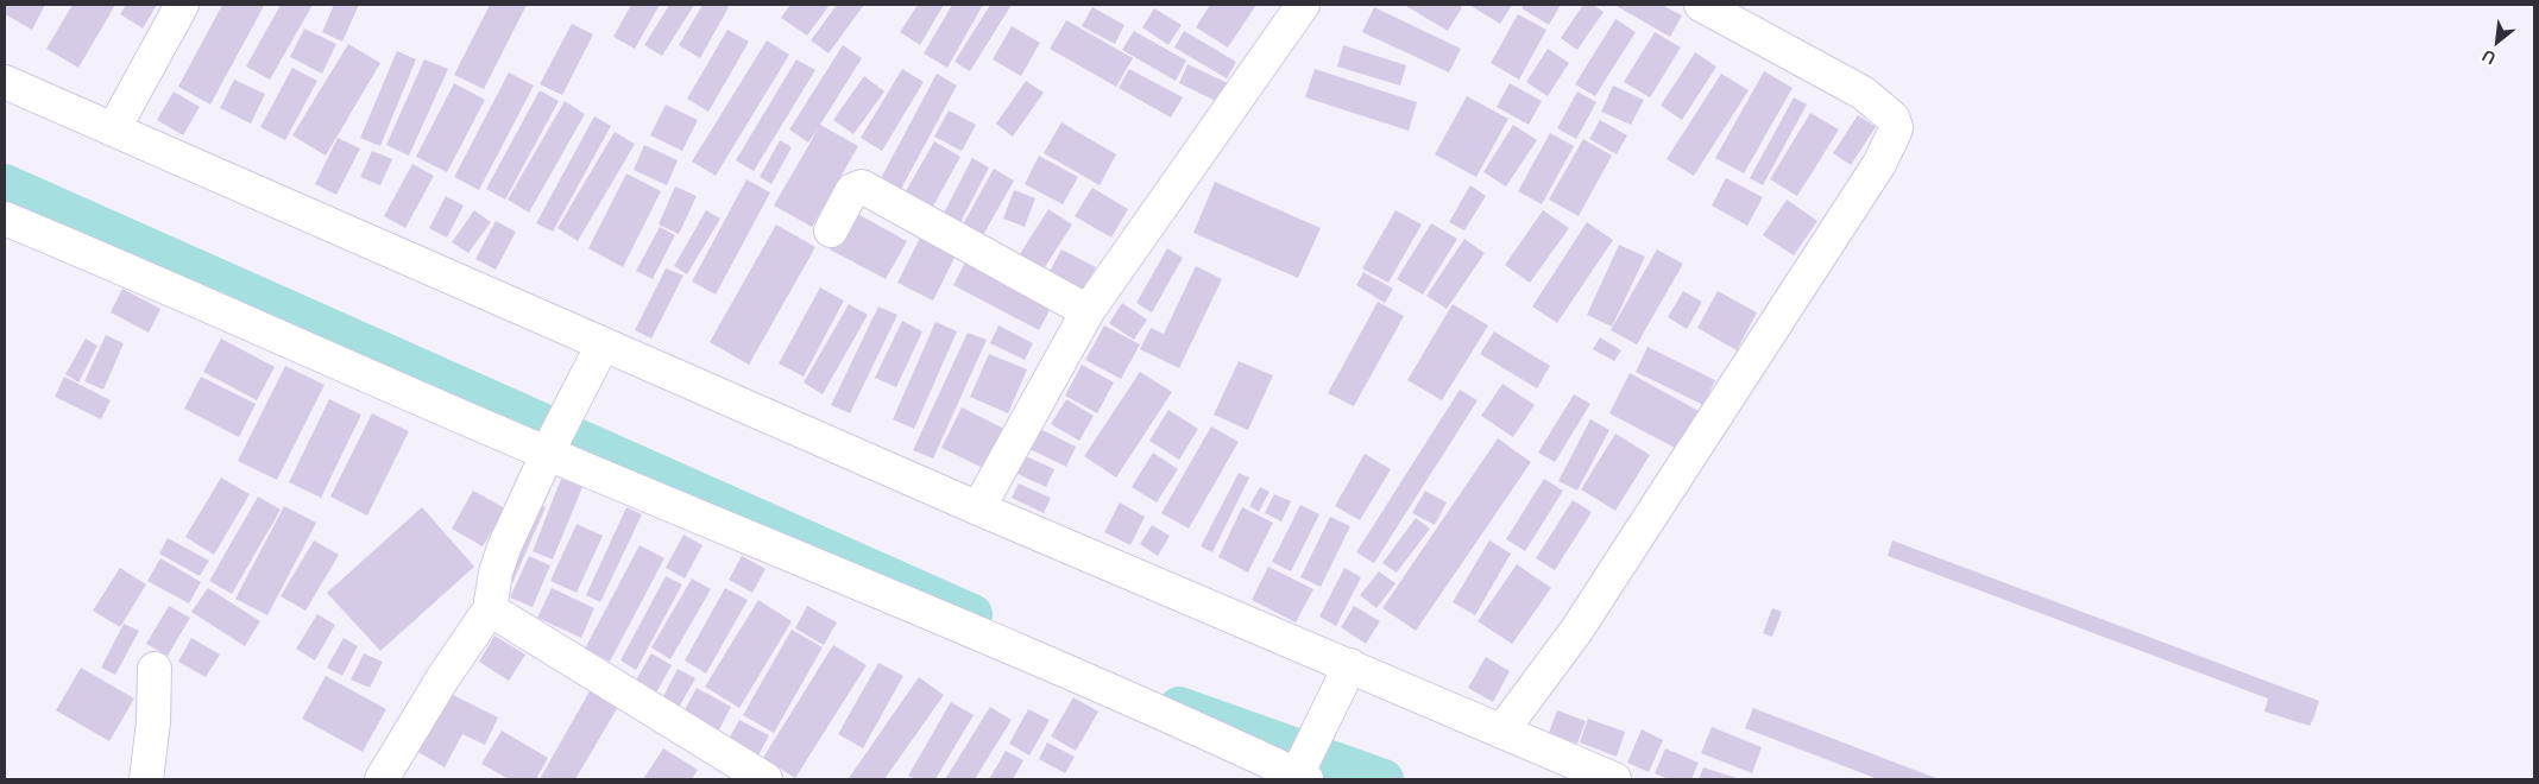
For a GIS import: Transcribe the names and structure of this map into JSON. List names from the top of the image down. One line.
{"north":"bottom left"}
